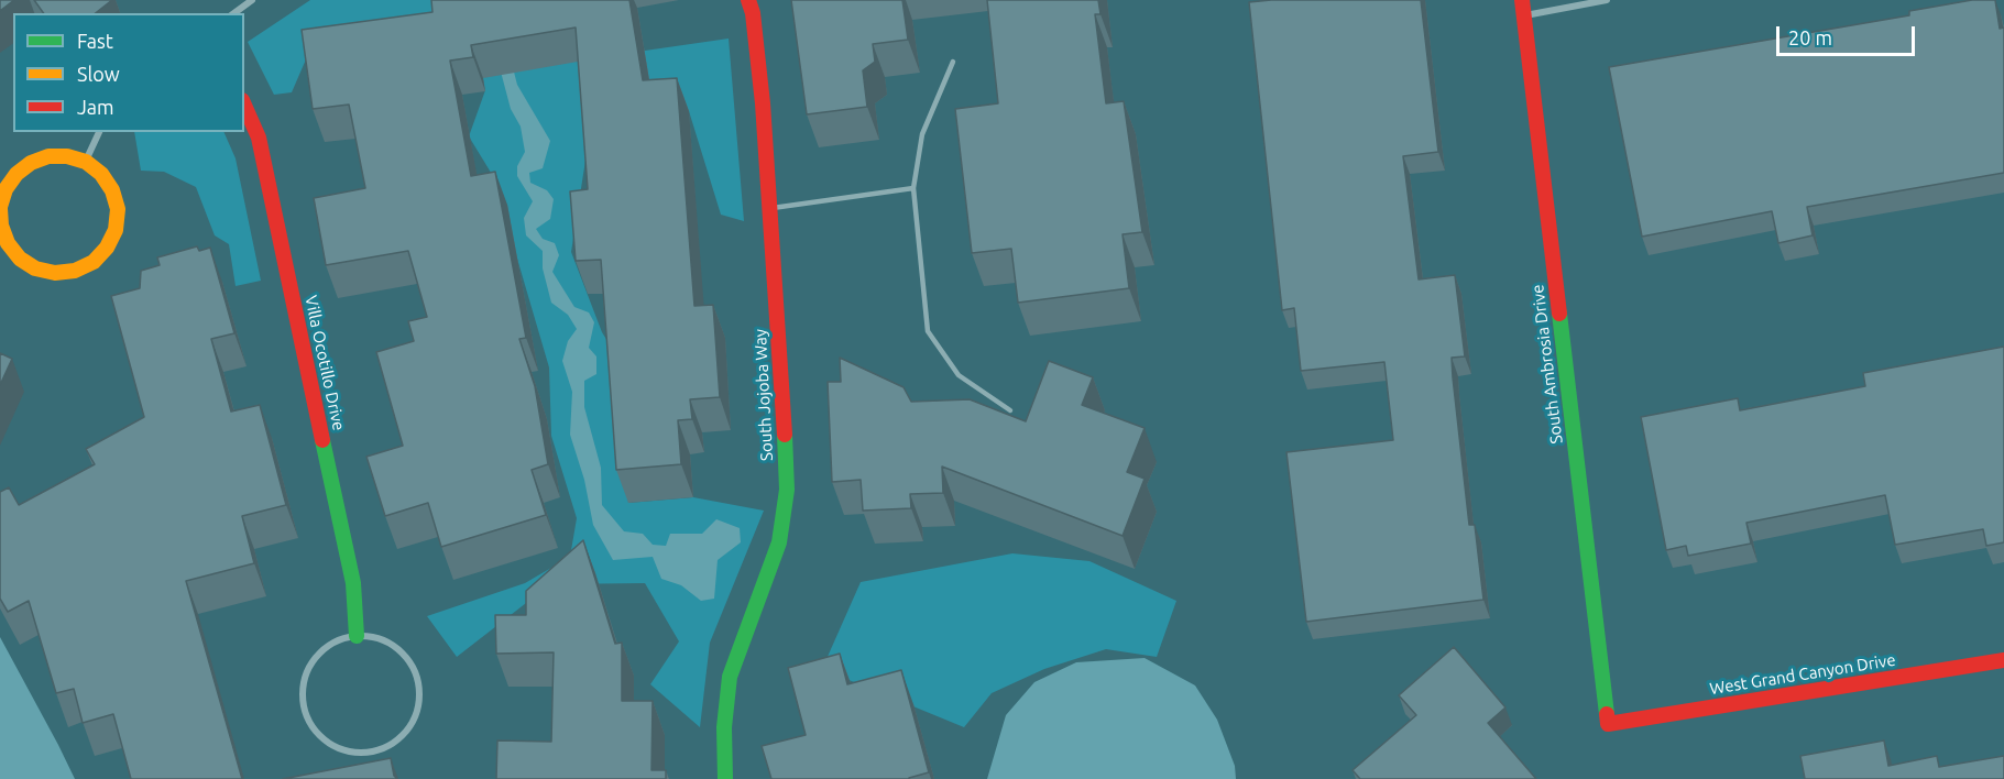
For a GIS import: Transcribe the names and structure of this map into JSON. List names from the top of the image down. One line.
{"streets":{"street":["Villa Ocotillo Drive","South Ambrosia Drive","South Jojoba Way","West Grand Canyon Drive"]},"crossings":[["South Ambrosia Drive","West Grand Canyon Drive"]],"legend":["Fast","Slow","Jam"],"scale_bar":"20 m"}
